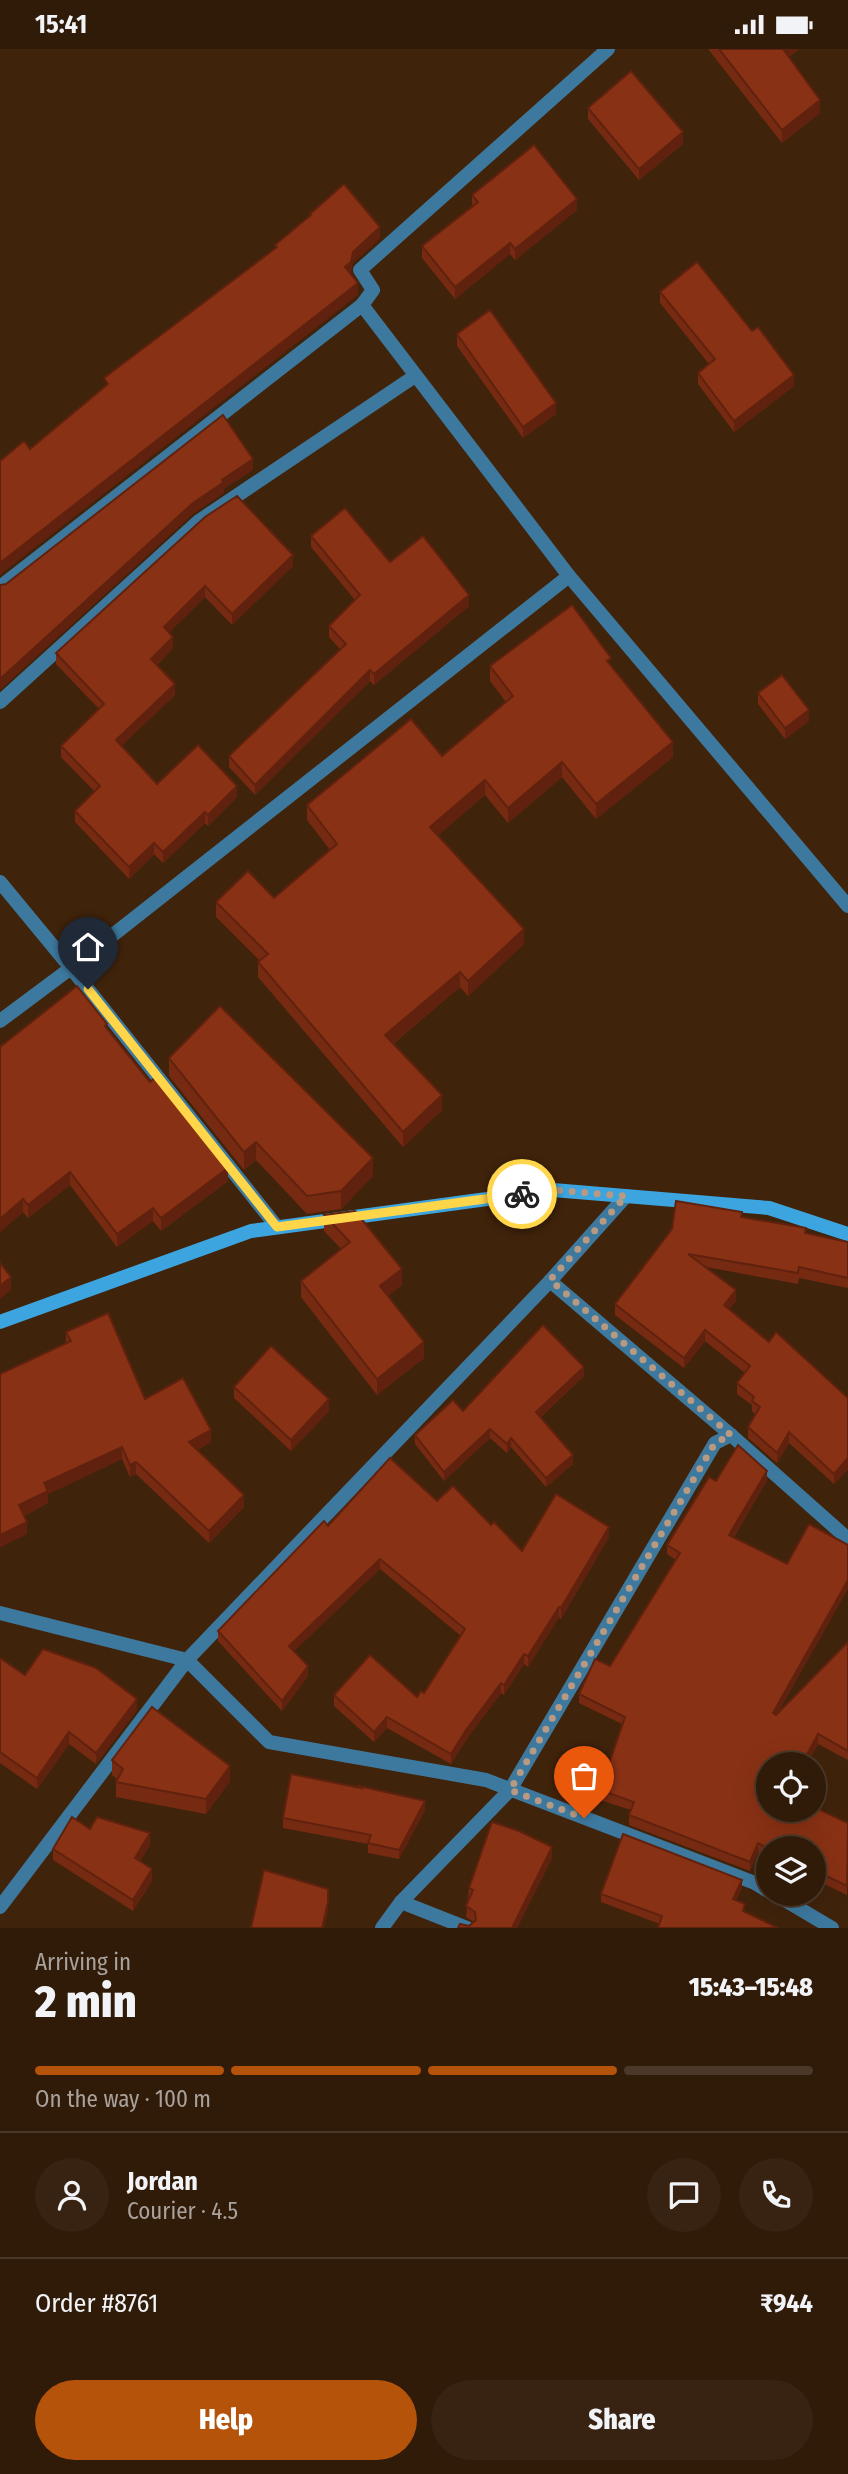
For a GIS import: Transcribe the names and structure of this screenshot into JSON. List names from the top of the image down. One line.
{"page":{"status":"15:41","heading":["2 min","Arriving in","15:43–15:48"],"panel":["Jordan","Courier · 4.5","Order #8761","₹944"],"bar":"On the way · 100 m","buttons":["Help","Share"]}}
